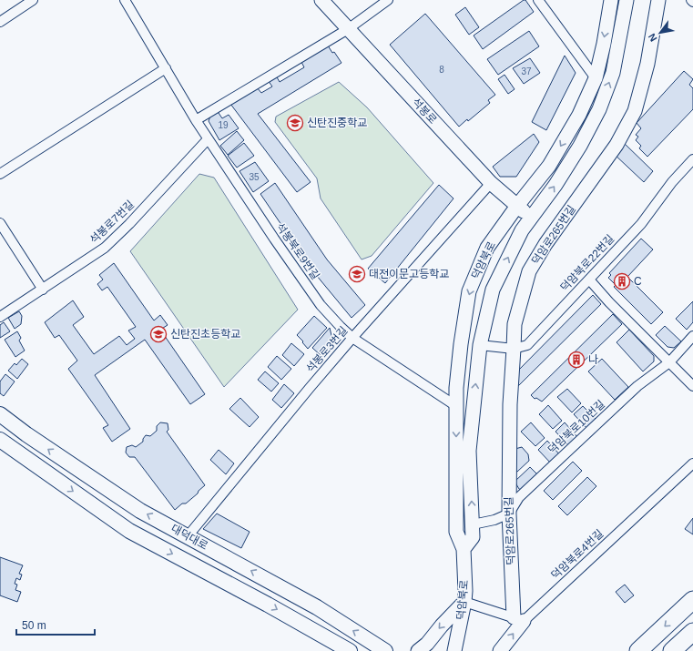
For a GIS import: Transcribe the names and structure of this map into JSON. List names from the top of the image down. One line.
{"streets":{"main road":["대덕대로"],"street":["석봉로","석봉로7번길","덕암로265번길","석봉북로9번길","덕암북로","덕암북로22번길","석봉로3번길","덕암북로10번길","덕암북로4번길"]},"crossings":[["석봉로","덕암북로"],["석봉로","석봉로3번길"],["석봉로7번길","석봉북로9번길"],["덕암로265번길","덕암북로22번길"],["덕암로265번길","덕암북로10번길"],["덕암로265번길","덕암북로4번길"],["석봉북로9번길","덕암북로"],["석봉북로9번길","석봉로3번길"],["석봉로3번길","대덕대로"]],"places":{"school or university":["신탄진중학교","대전이문고등학교","신탄진초등학교"],"building":["C","나"]},"house_numbers":["8","37","19","35"],"scale_bar":"50 m","north":"bottom left"}
